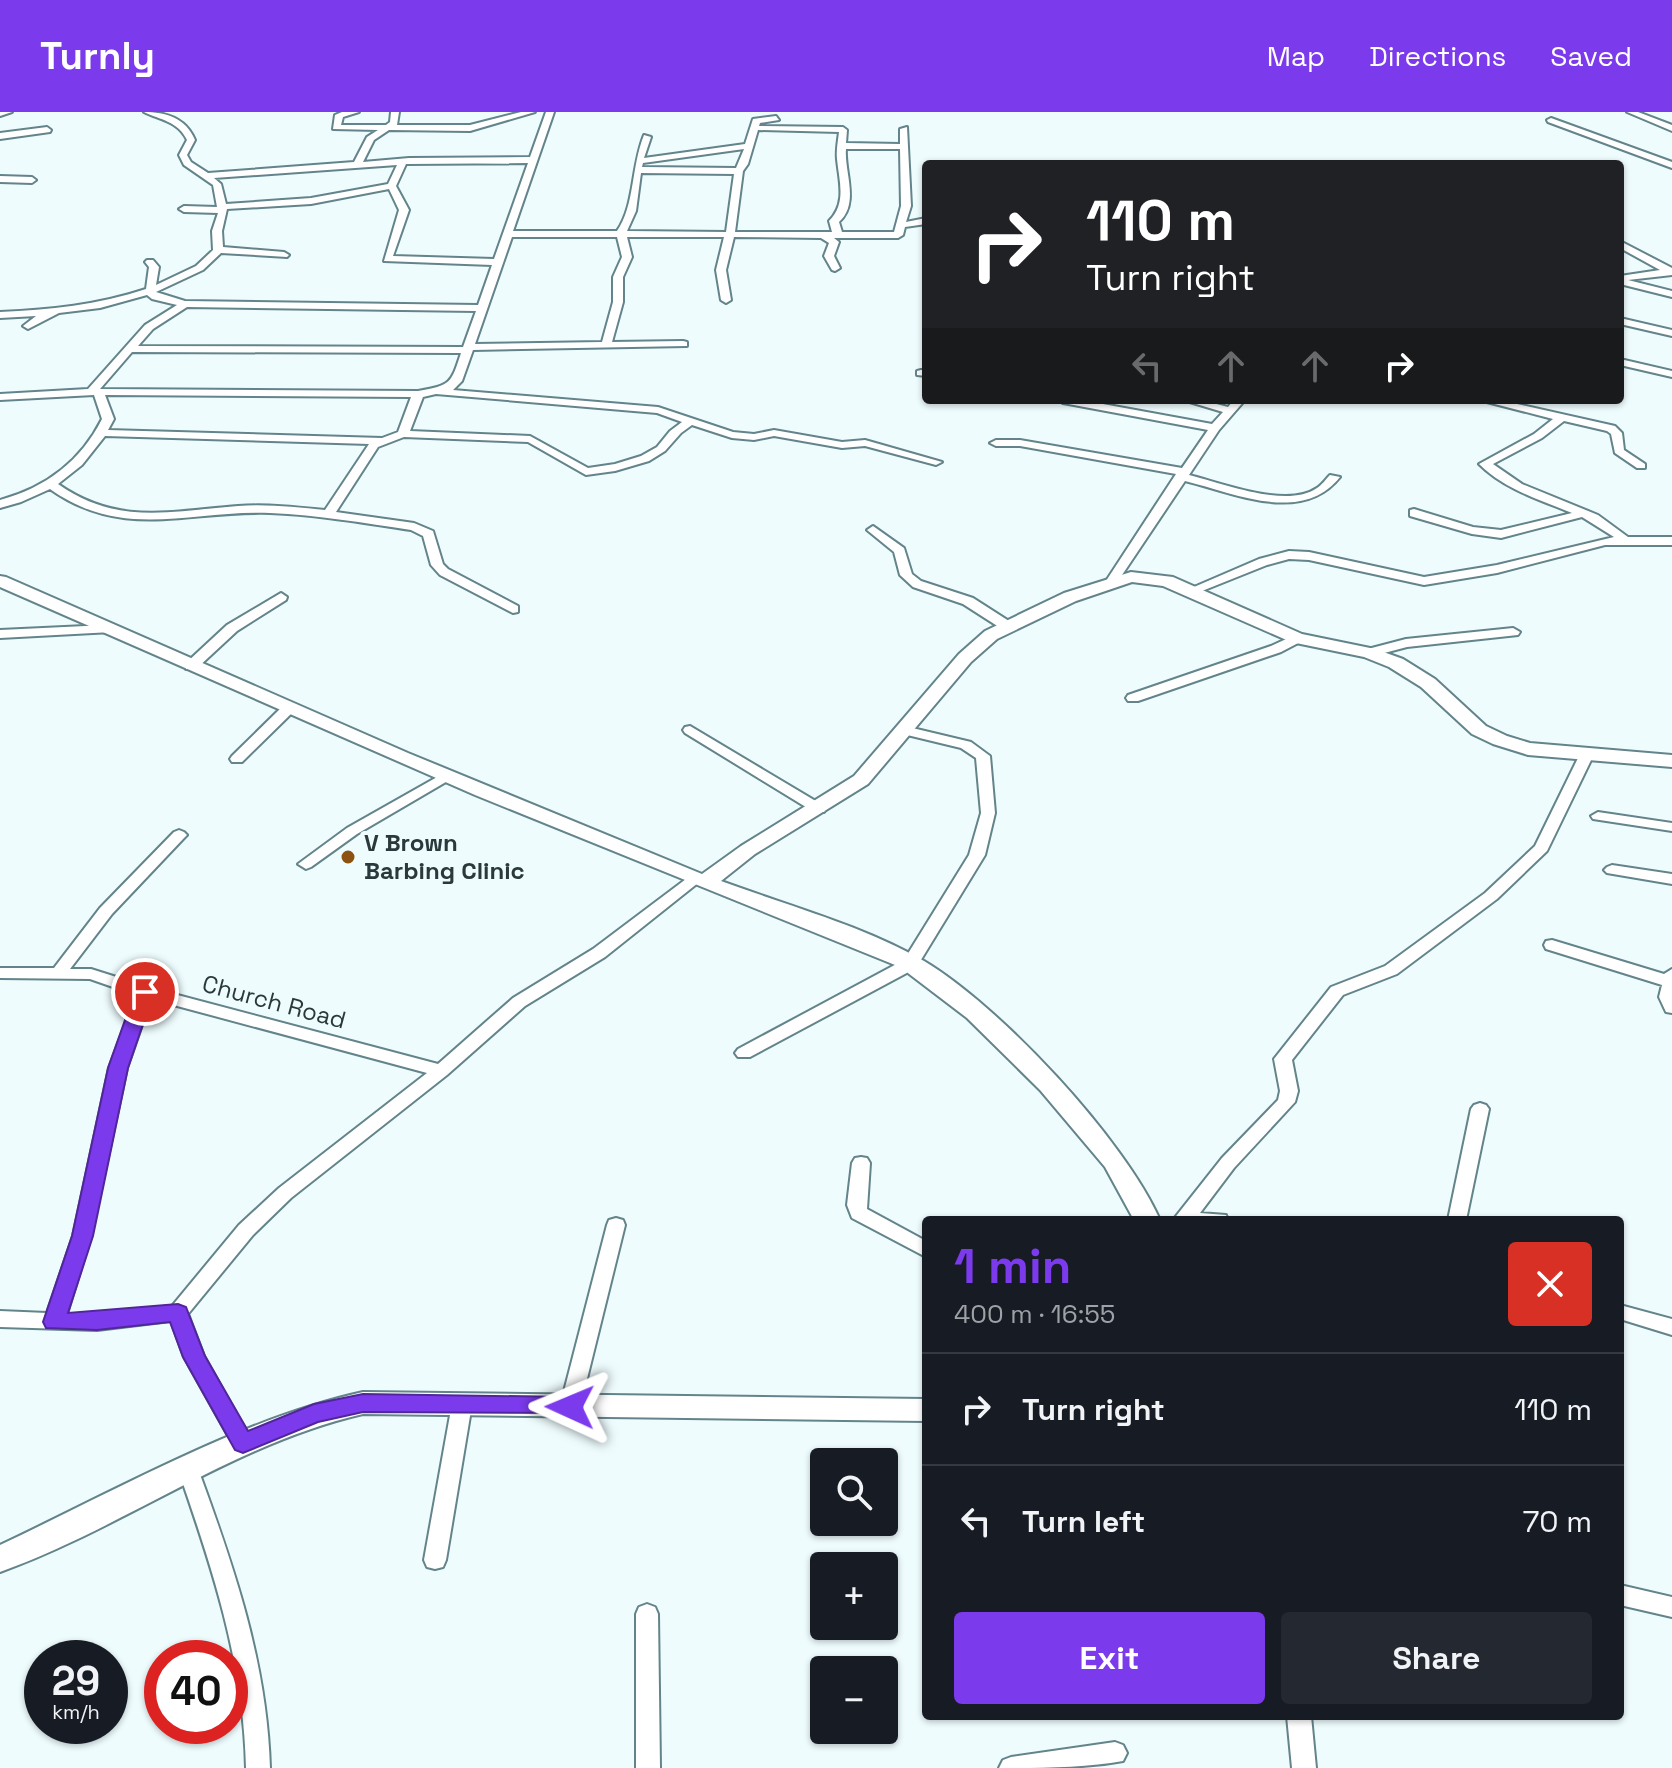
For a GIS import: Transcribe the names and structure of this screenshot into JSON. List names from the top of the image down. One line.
{"streets":{"street":["Church Road"]},"places":["V Brown Barbing Clinic"],"page":{"header":"Turnly","nav":["Map","Directions","Saved"],"turn":["110 m","Turn right"],"heading":["1 min","400 m · 16:55"],"list":[{"name":"Turn right","value":"110 m"},{"name":"Turn left","value":"70 m"}],"map_buttons":["+","−"],"buttons":["Exit","Share"],"speed":"29 km/h","limit":"40"}}
